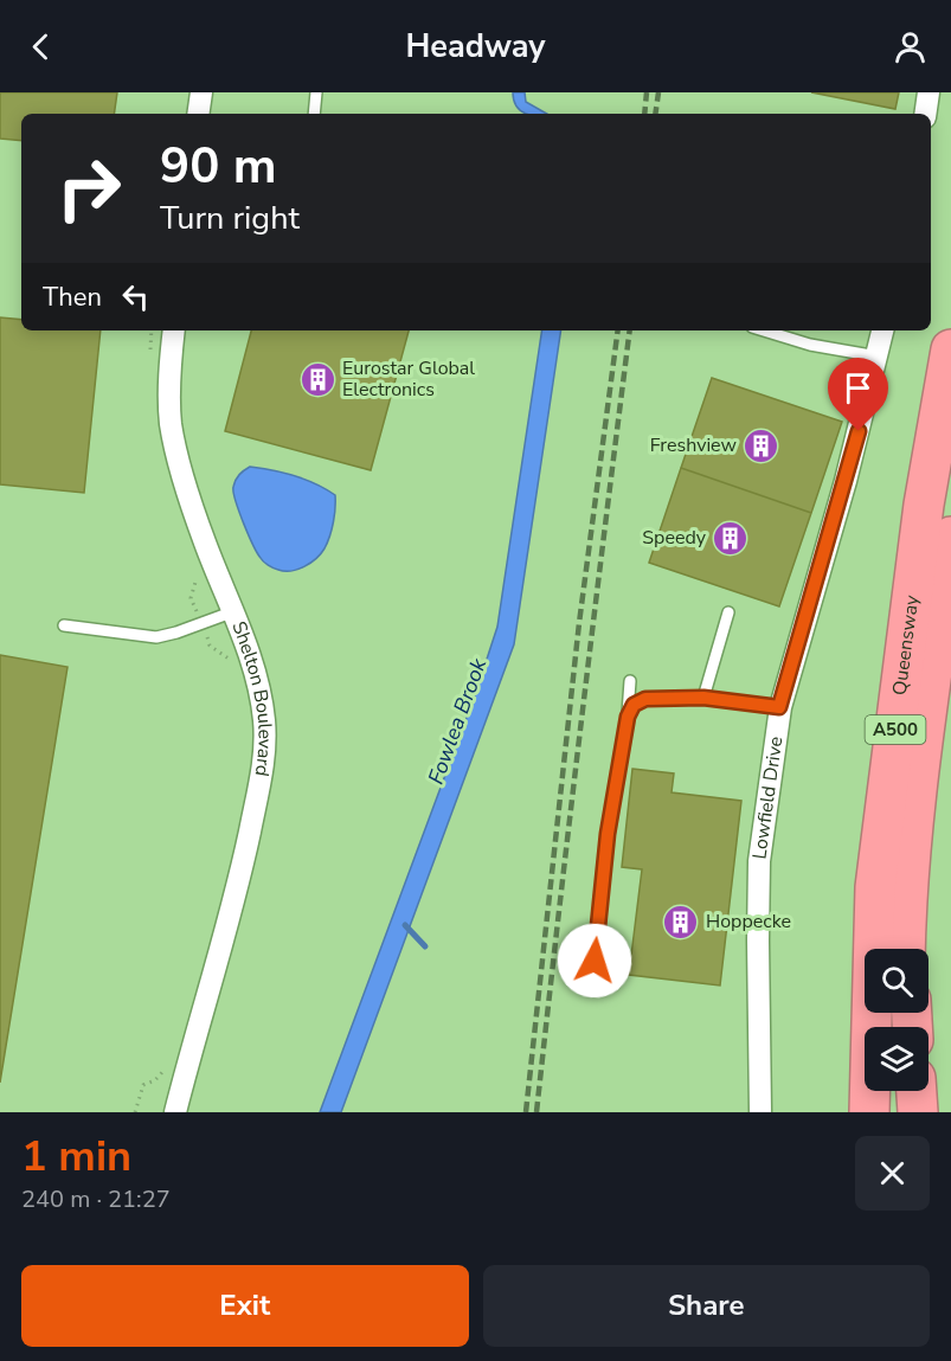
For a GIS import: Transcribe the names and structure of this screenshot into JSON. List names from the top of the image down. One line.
{"streets":{"highway":["Queensway","A500"],"street":["Shelton Boulevard","Lowfield Drive"]},"water":["Fowlea Brook"],"places":{"building":["Eurostar Global Electronics","Freshview","Speedy","Hoppecke"]},"page":{"header":"Headway","turn":["90 m","Turn right"],"then":"Then","heading":["1 min","240 m · 21:27"],"buttons":["Exit","Share"]}}
